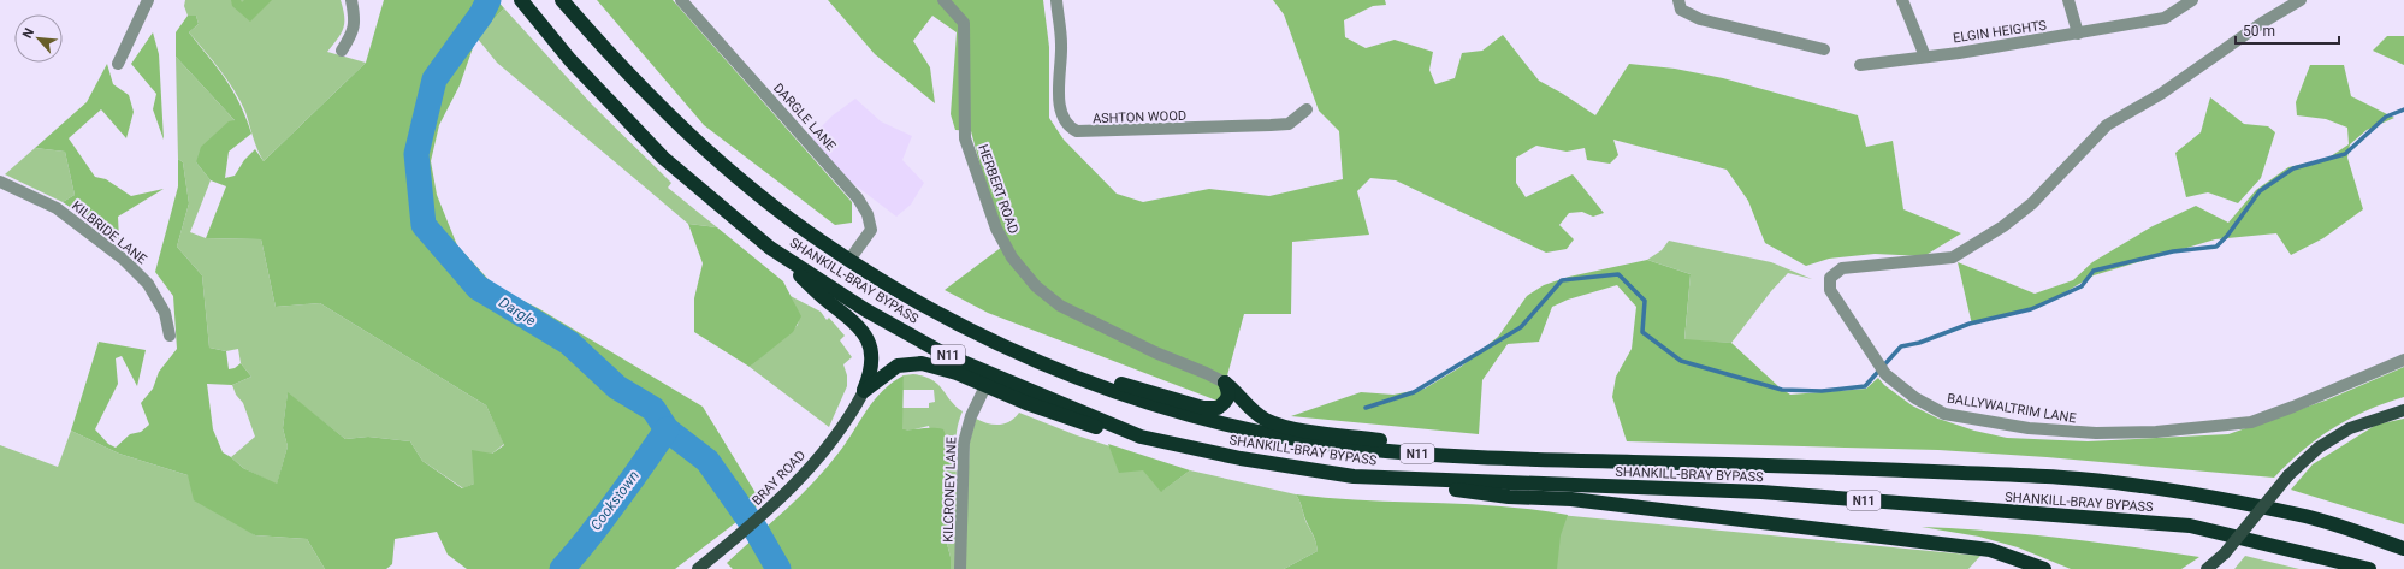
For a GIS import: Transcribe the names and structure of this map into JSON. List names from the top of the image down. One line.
{"streets":{"highway":["SHANKILL-BRAY BYPASS","N11"],"main road":["BRAY ROAD"],"street":["ELGIN HEIGHTS","DARGLE LANE","ASHTON WOOD","HERBERT ROAD","KILBRIDE LANE","BALLYWALTRIM LANE","KILCRONEY LANE"]},"crossings":[["DARGLE LANE","SHANKILL-BRAY BYPASS"],["HERBERT ROAD","N11"],["SHANKILL-BRAY BYPASS","N11"],["N11","BRAY ROAD"],["N11","KILCRONEY LANE"]],"water":["Dargle","Cookstown"],"scale_bar":"50 m","north":"top left"}
